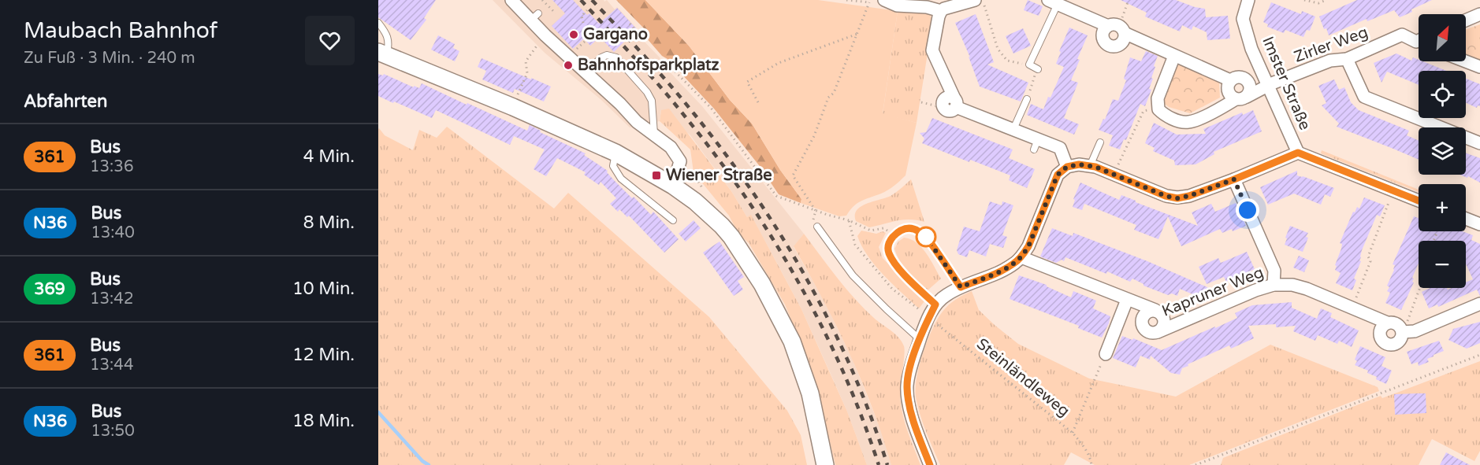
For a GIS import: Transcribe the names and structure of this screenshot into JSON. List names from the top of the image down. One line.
{"streets":{"street":["Zirler Weg","Imster Straße","Kapruner Weg"],"path":["Steinländleweg"]},"crossings":[["Zirler Weg","Imster Straße"]],"places":{"other":["Gargano","Bahnhofsparkplatz"],"transit":["Wiener Straße"]},"lines":["bus line 361"],"north":"top right","page":{"heading":[["Maubach Bahnhof","Zu Fuß · 3 Min. · 240 m"],"Abfahrten"],"map_buttons":["+","−"],"list":[{"mark":"361","name":"Bus","note":"13:36","value":"4 Min."},{"mark":"N36","name":"Bus","note":"13:40","value":"8 Min."},{"mark":"369","name":"Bus","note":"13:42","value":"10 Min."},{"mark":"361","name":"Bus","note":"13:44","value":"12 Min."},{"mark":"N36","name":"Bus","note":"13:50","value":"18 Min."}]}}
